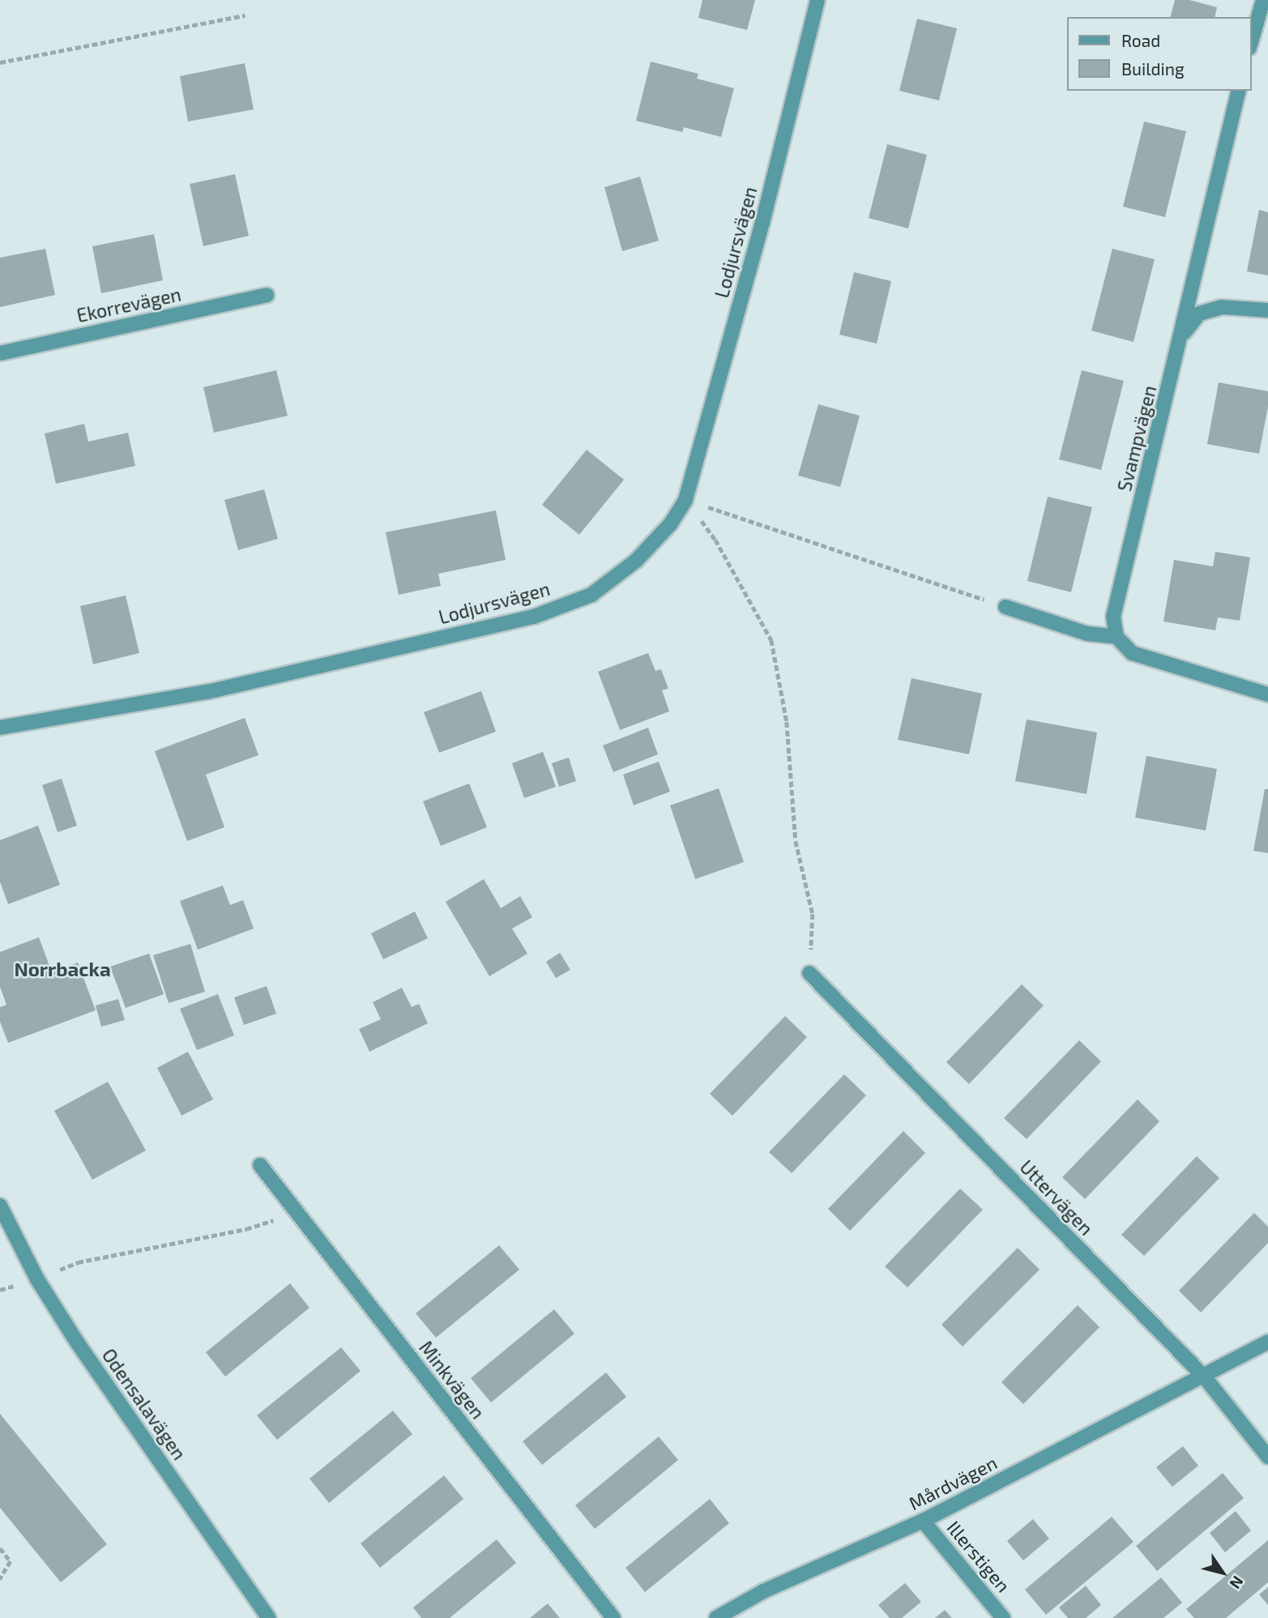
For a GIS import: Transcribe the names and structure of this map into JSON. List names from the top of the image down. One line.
{"streets":{"street":["Lodjursvägen","Ekorrevägen","Svampvägen","Uttervägen","Minkvägen","Odensalavägen","Mårdvägen","Illerstigen"]},"crossings":[["Uttervägen","Mårdvägen"],["Mårdvägen","Illerstigen"]],"districts":["Norrbacka"],"legend":["Road","Building"],"north":"bottom right"}
